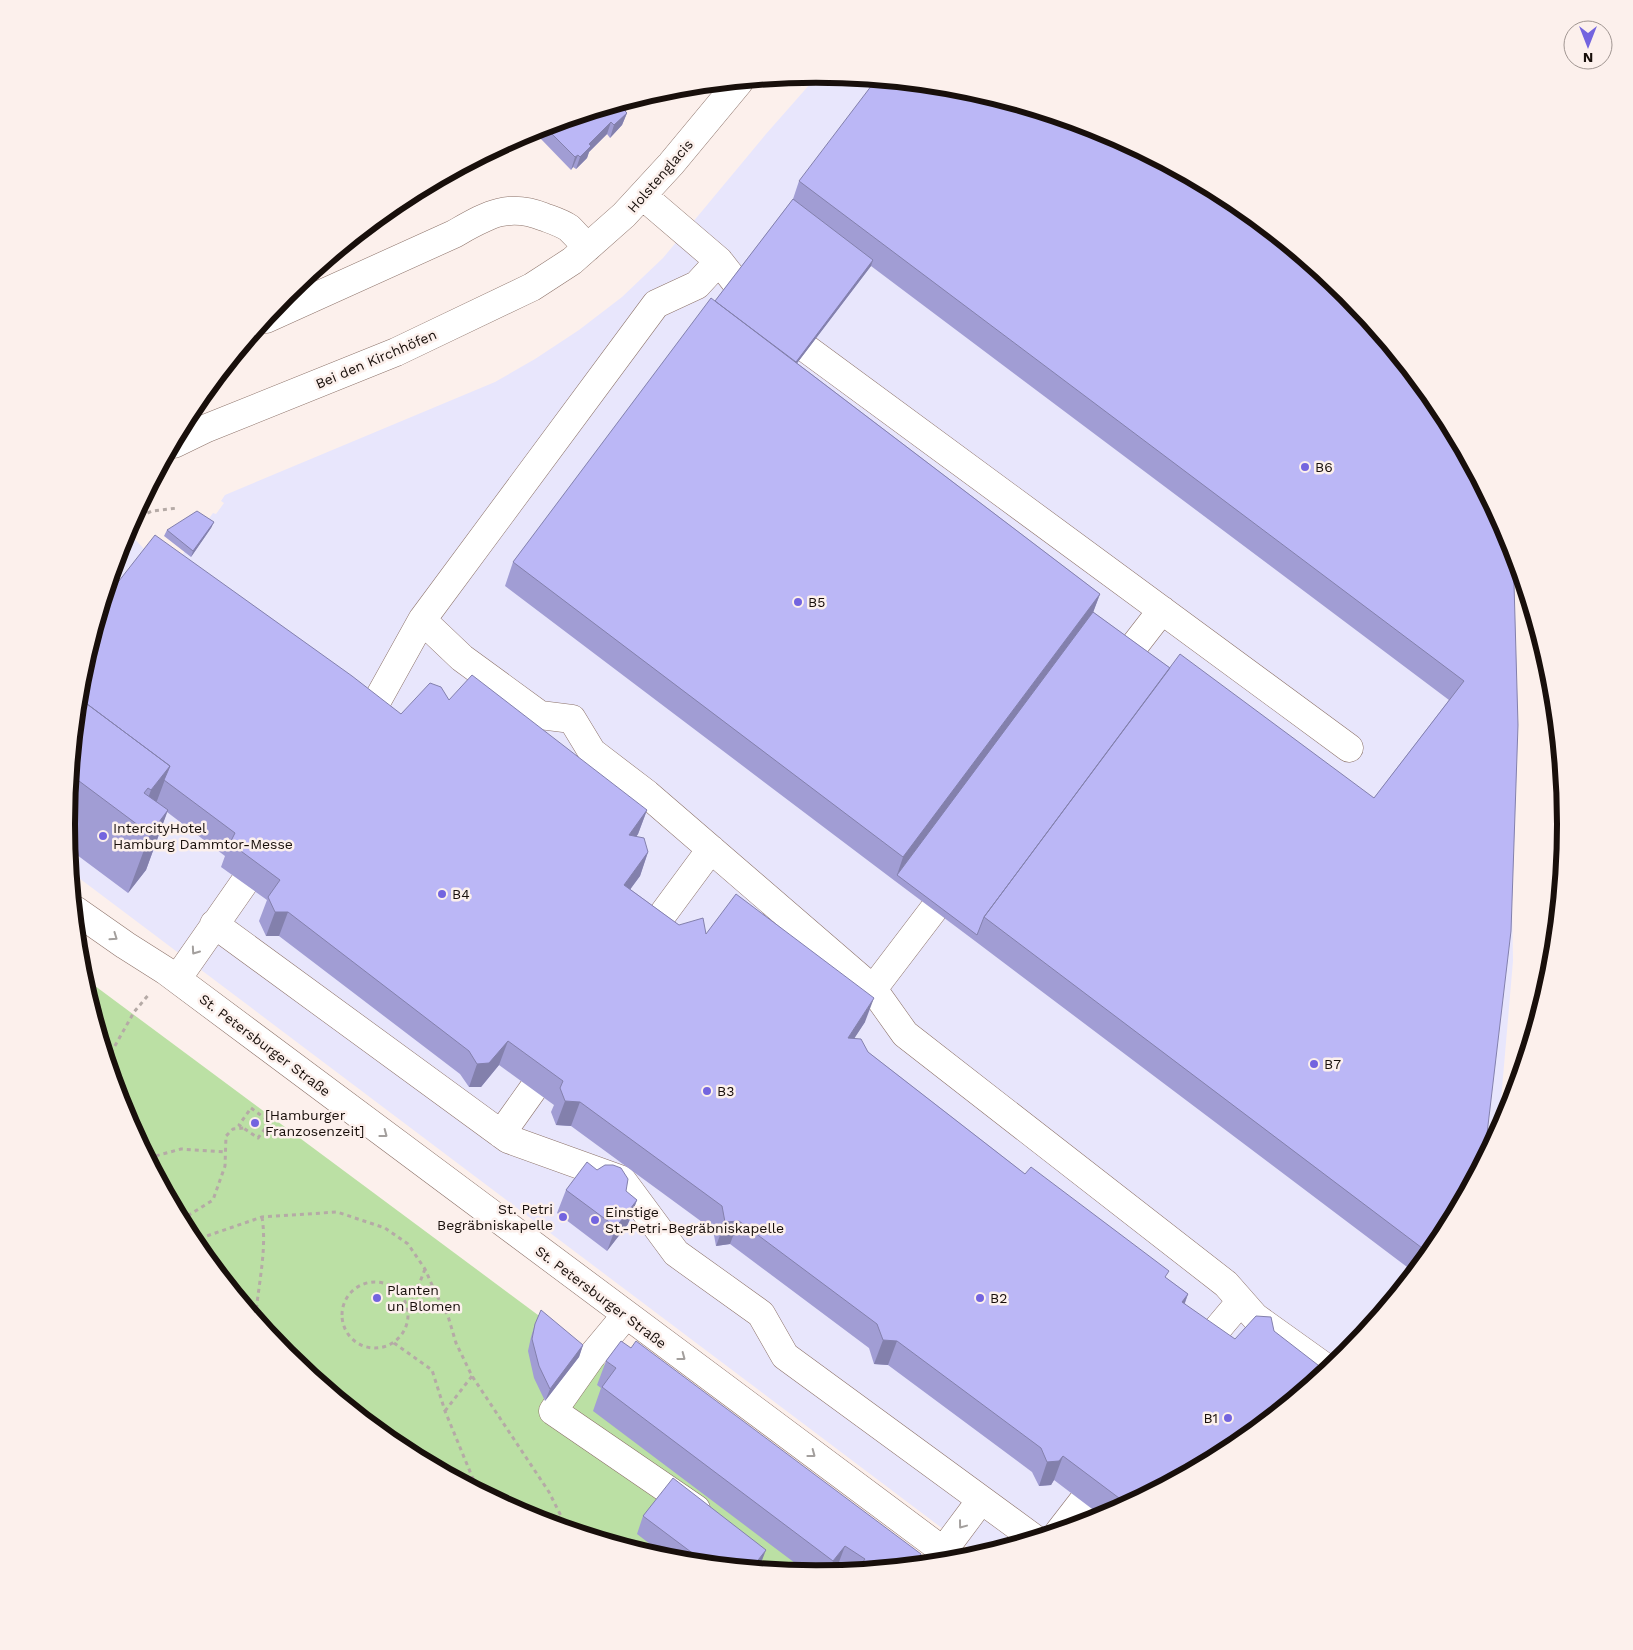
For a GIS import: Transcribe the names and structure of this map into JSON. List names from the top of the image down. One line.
{"streets":{"street":["Holstenglacis","Bei den Kirchhöfen","St. Petersburger Straße"]},"crossings":[["Holstenglacis","Bei den Kirchhöfen"]],"places":["B6","B5","IntercityHotel Hamburg Dammtor-Messe","B4","B7","B3","[Hamburger Franzosenzeit]","St. Petri Begräbniskapelle","Einstige St.-Petri-Begräbniskapelle","Planten un Blomen","B2","B1"],"north":"bottom"}
